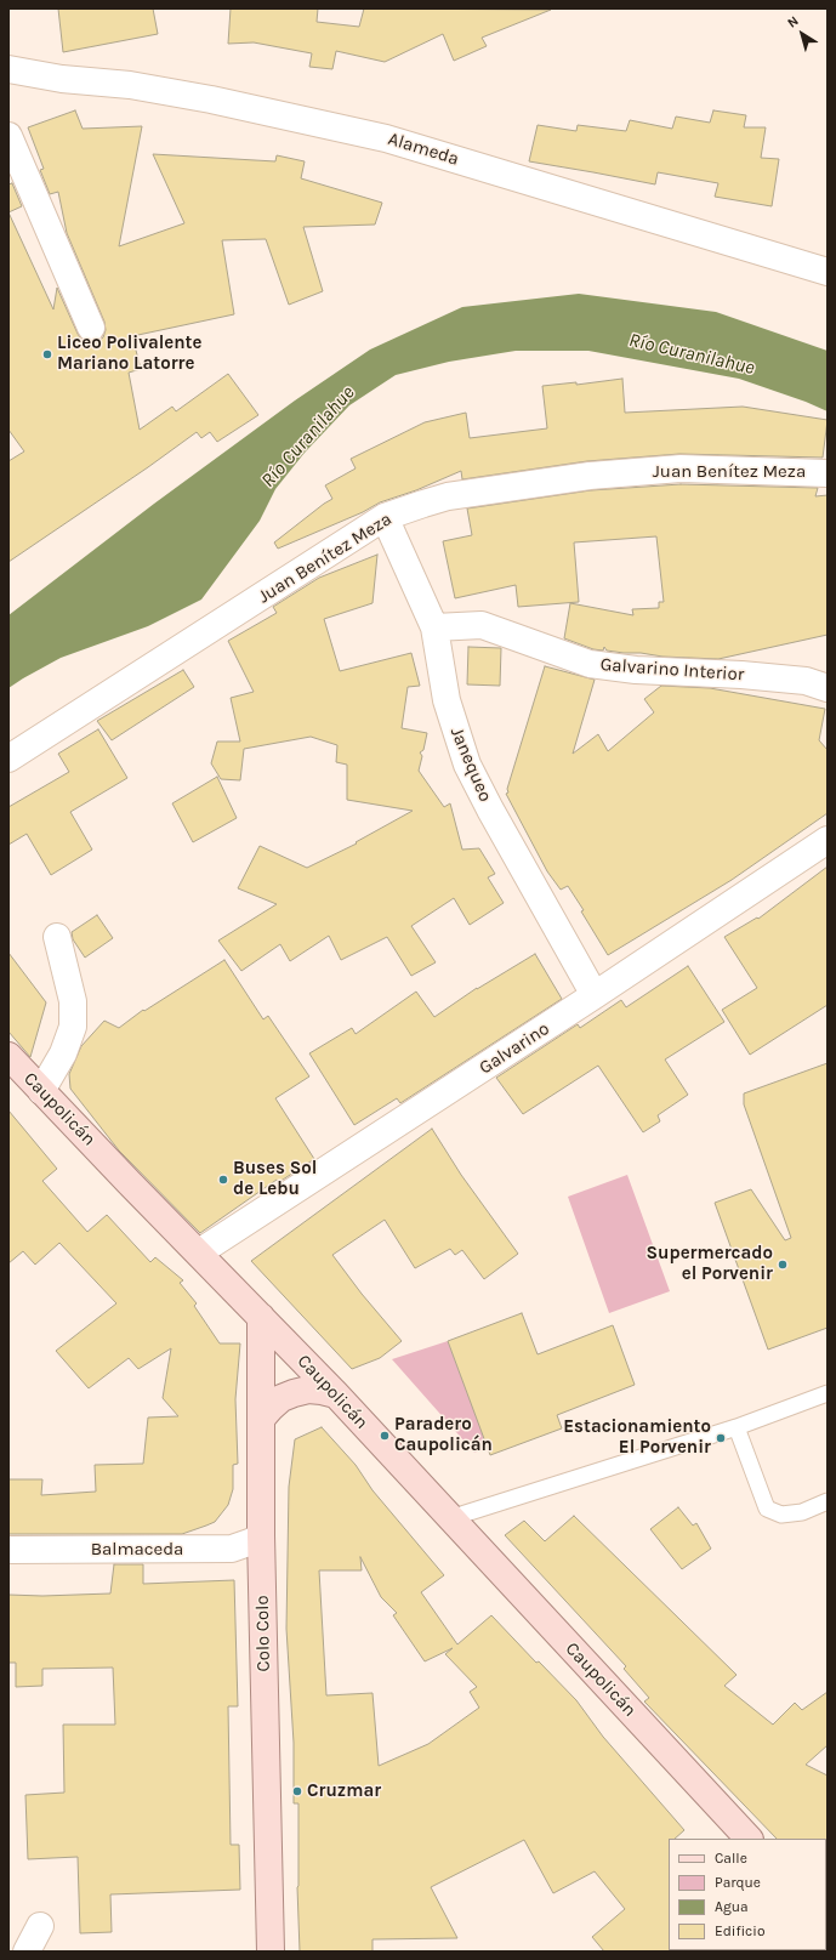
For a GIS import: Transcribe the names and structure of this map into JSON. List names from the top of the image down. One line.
{"streets":{"main road":["Caupolicán","Colo Colo"],"street":["Alameda","Juan Benítez Meza","Galvarino Interior","Janequeo","Galvarino","Balmaceda"]},"crossings":[["Juan Benítez Meza","Janequeo"],["Galvarino Interior","Janequeo"],["Janequeo","Galvarino"],["Galvarino","Caupolicán"],["Caupolicán","Colo Colo"],["Balmaceda","Colo Colo"]],"water":["Río Curanilahue"],"places":["Liceo Polivalente Mariano Latorre","Buses Sol de Lebu","Supermercado el Porvenir","Paradero Caupolicán","Estacionamiento El Porvenir","Cruzmar"],"legend":["Calle","Parque","Agua","Edificio"],"north":"top left"}
